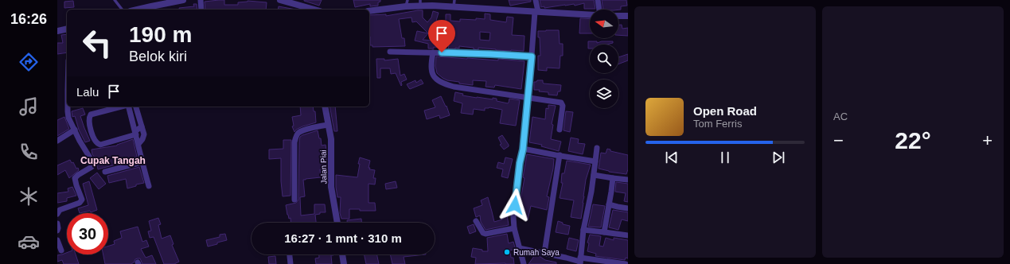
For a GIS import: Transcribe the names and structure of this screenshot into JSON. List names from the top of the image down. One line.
{"streets":{"street":["Jalan Piai"]},"districts":["Cupak Tangah"],"places":["Rumah Saya"],"north":"left","page":{"tabs":"16:26","tile":"AC","turn":["190 m","Belok kiri"],"then":"Lalu","song":["Open Road","Tom Ferris"],"heat":["−","22°","+"],"limit":"30","trip":"16:27 · 1 mnt · 310 m"}}
